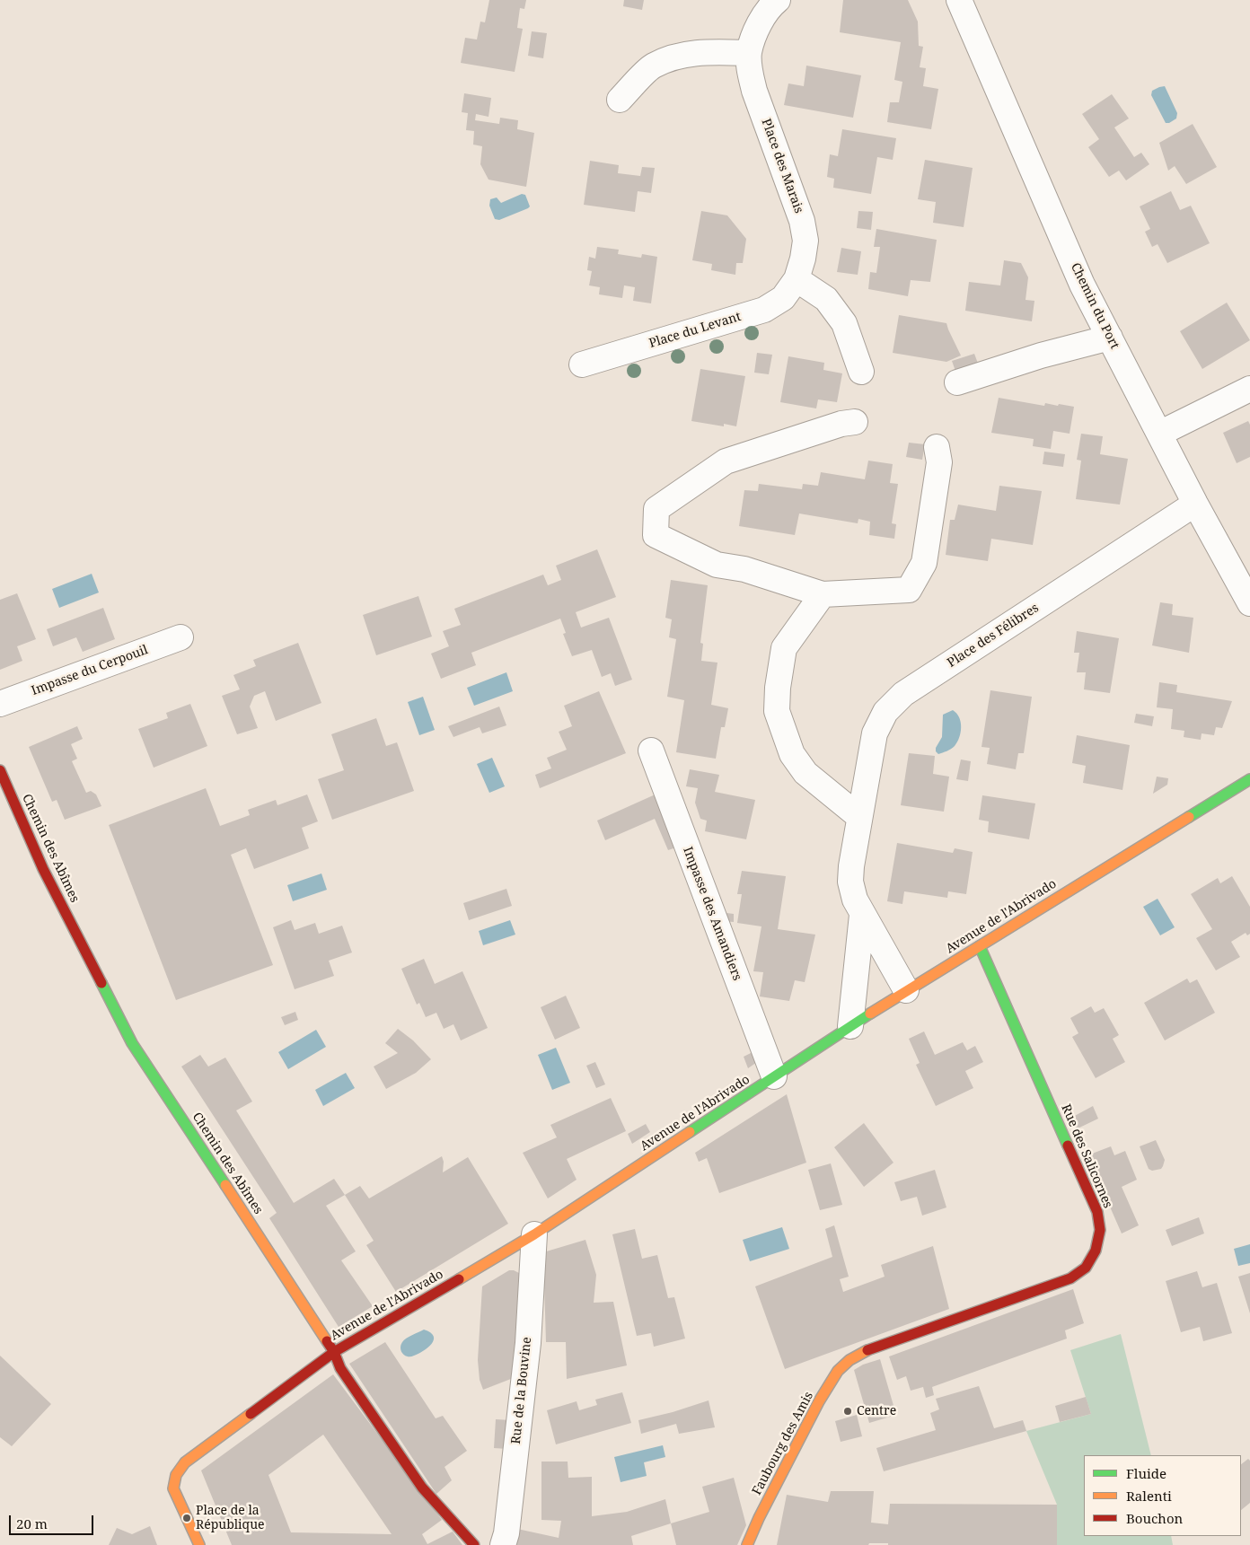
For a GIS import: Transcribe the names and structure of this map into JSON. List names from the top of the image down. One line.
{"streets":{"street":["Place des Marais","Chemin du Port","Place du Levant","Place des Félibres","Impasse du Cerpouil","Chemin des Abîmes","Impasse des Amandiers","Avenue de l'Abrivado","Rue des Salicornes","Rue de la Bouvine","Faubourg des Amis"]},"crossings":[["Place des Marais","Place du Levant"],["Chemin du Port","Place des Félibres"],["Place des Félibres","Avenue de l'Abrivado"],["Chemin des Abîmes","Avenue de l'Abrivado"],["Impasse des Amandiers","Avenue de l'Abrivado"],["Avenue de l'Abrivado","Rue des Salicornes"],["Avenue de l'Abrivado","Rue de la Bouvine"],["Rue des Salicornes","Faubourg des Amis"]],"places":["Centre","Place de la République"],"legend":["Fluide","Ralenti","Bouchon"],"scale_bar":"20 m"}
